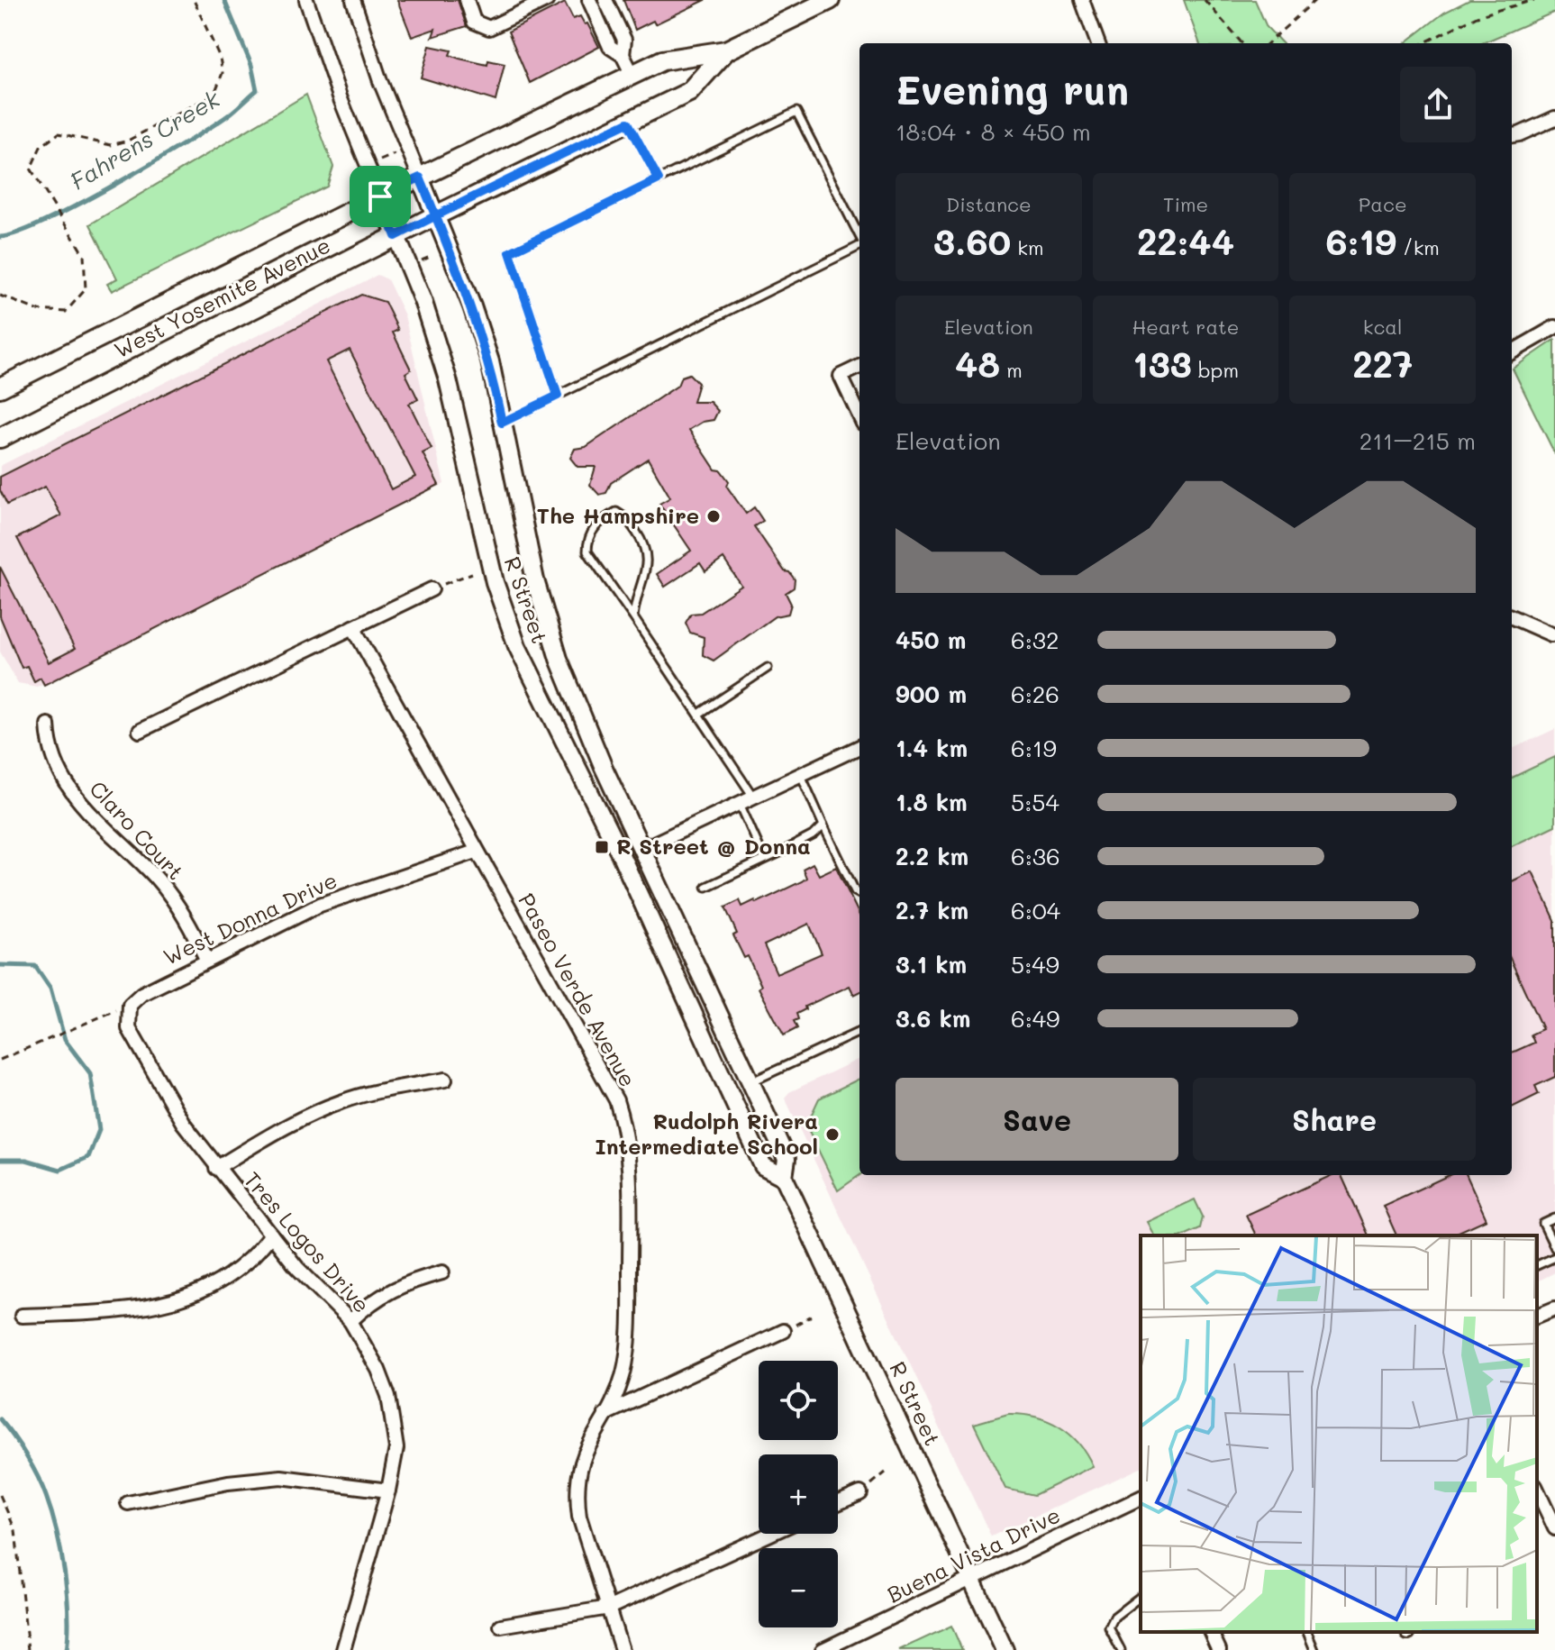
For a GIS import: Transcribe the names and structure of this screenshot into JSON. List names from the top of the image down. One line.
{"streets":{"main road":["West Yosemite Avenue"],"street":["R Street","Claro Court","West Donna Drive","Paseo Verde Avenue","Tres Logos Drive","Buena Vista Drive"]},"crossings":[["West Yosemite Avenue","R Street"],["R Street","Buena Vista Drive"],["Claro Court","West Donna Drive"],["West Donna Drive","Paseo Verde Avenue"],["West Donna Drive","Tres Logos Drive"]],"water":["Fahrens Creek"],"places":{"other":["The Hampshire","Rudolph Rivera Intermediate School"],"transit":["R Street @ Donna"]},"page":{"heading":["Evening run","18:04 · 8 × 450 m"],"stats":[["Distance","3.60 km"],["Time","22:44"],["Pace","6:19 /km"],["Elevation","48 m"],["Heart rate","133 bpm"],["kcal","227"]],"chart":["Elevation","211–215 m"],"list":[{"name":"450 m","note":"6:32"},{"name":"900 m","note":"6:26"},{"name":"1.4 km","note":"6:19"},{"name":"1.8 km","note":"5:54"},{"name":"2.2 km","note":"6:36"},{"name":"2.7 km","note":"6:04"},{"name":"3.1 km","note":"5:49"},{"name":"3.6 km","note":"6:49"}],"buttons":["Save","Share"],"map_buttons":["+","−"]}}
